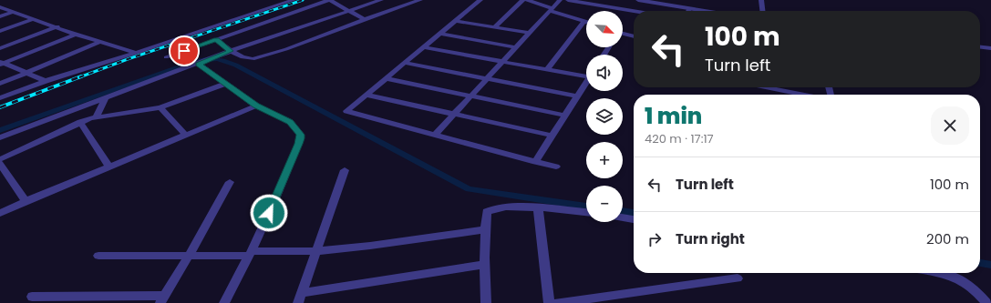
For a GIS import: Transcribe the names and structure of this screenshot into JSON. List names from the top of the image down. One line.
{"north":"bottom right","page":{"map_buttons":["+","−"],"turn":["100 m","Turn left"],"heading":["1 min","420 m · 17:17"],"list":[{"name":"Turn left","value":"100 m"},{"name":"Turn right","value":"200 m"}]}}
